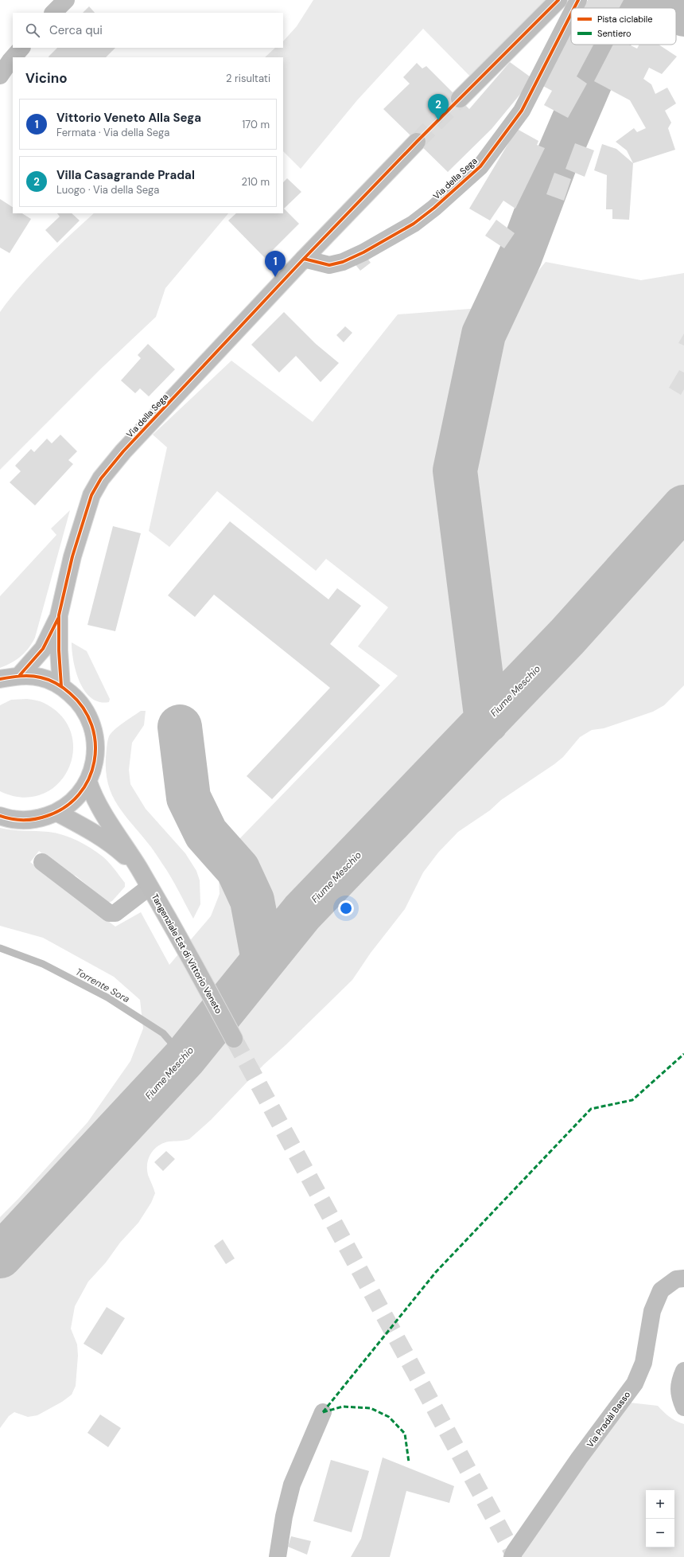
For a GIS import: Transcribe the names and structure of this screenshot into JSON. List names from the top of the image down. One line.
{"streets":{"main road":["Via della Sega","Tangenziale Est di Vittorio Veneto"],"street":["Via Pradàl Basso"]},"water":["Fiume Meschio","Torrente Sora"],"legend":["Pista ciclabile","Sentiero"],"page":{"search":"Cerca qui","heading":["Vicino","2 risultati"],"pins":["2","1"],"list":[{"mark":"1","name":"Vittorio Veneto Alla Sega","note":"Fermata · Via della Sega","value":"170 m"},{"mark":"2","name":"Villa Casagrande Pradal","note":"Luogo · Via della Sega","value":"210 m"}],"map_buttons":["+","−"]}}
